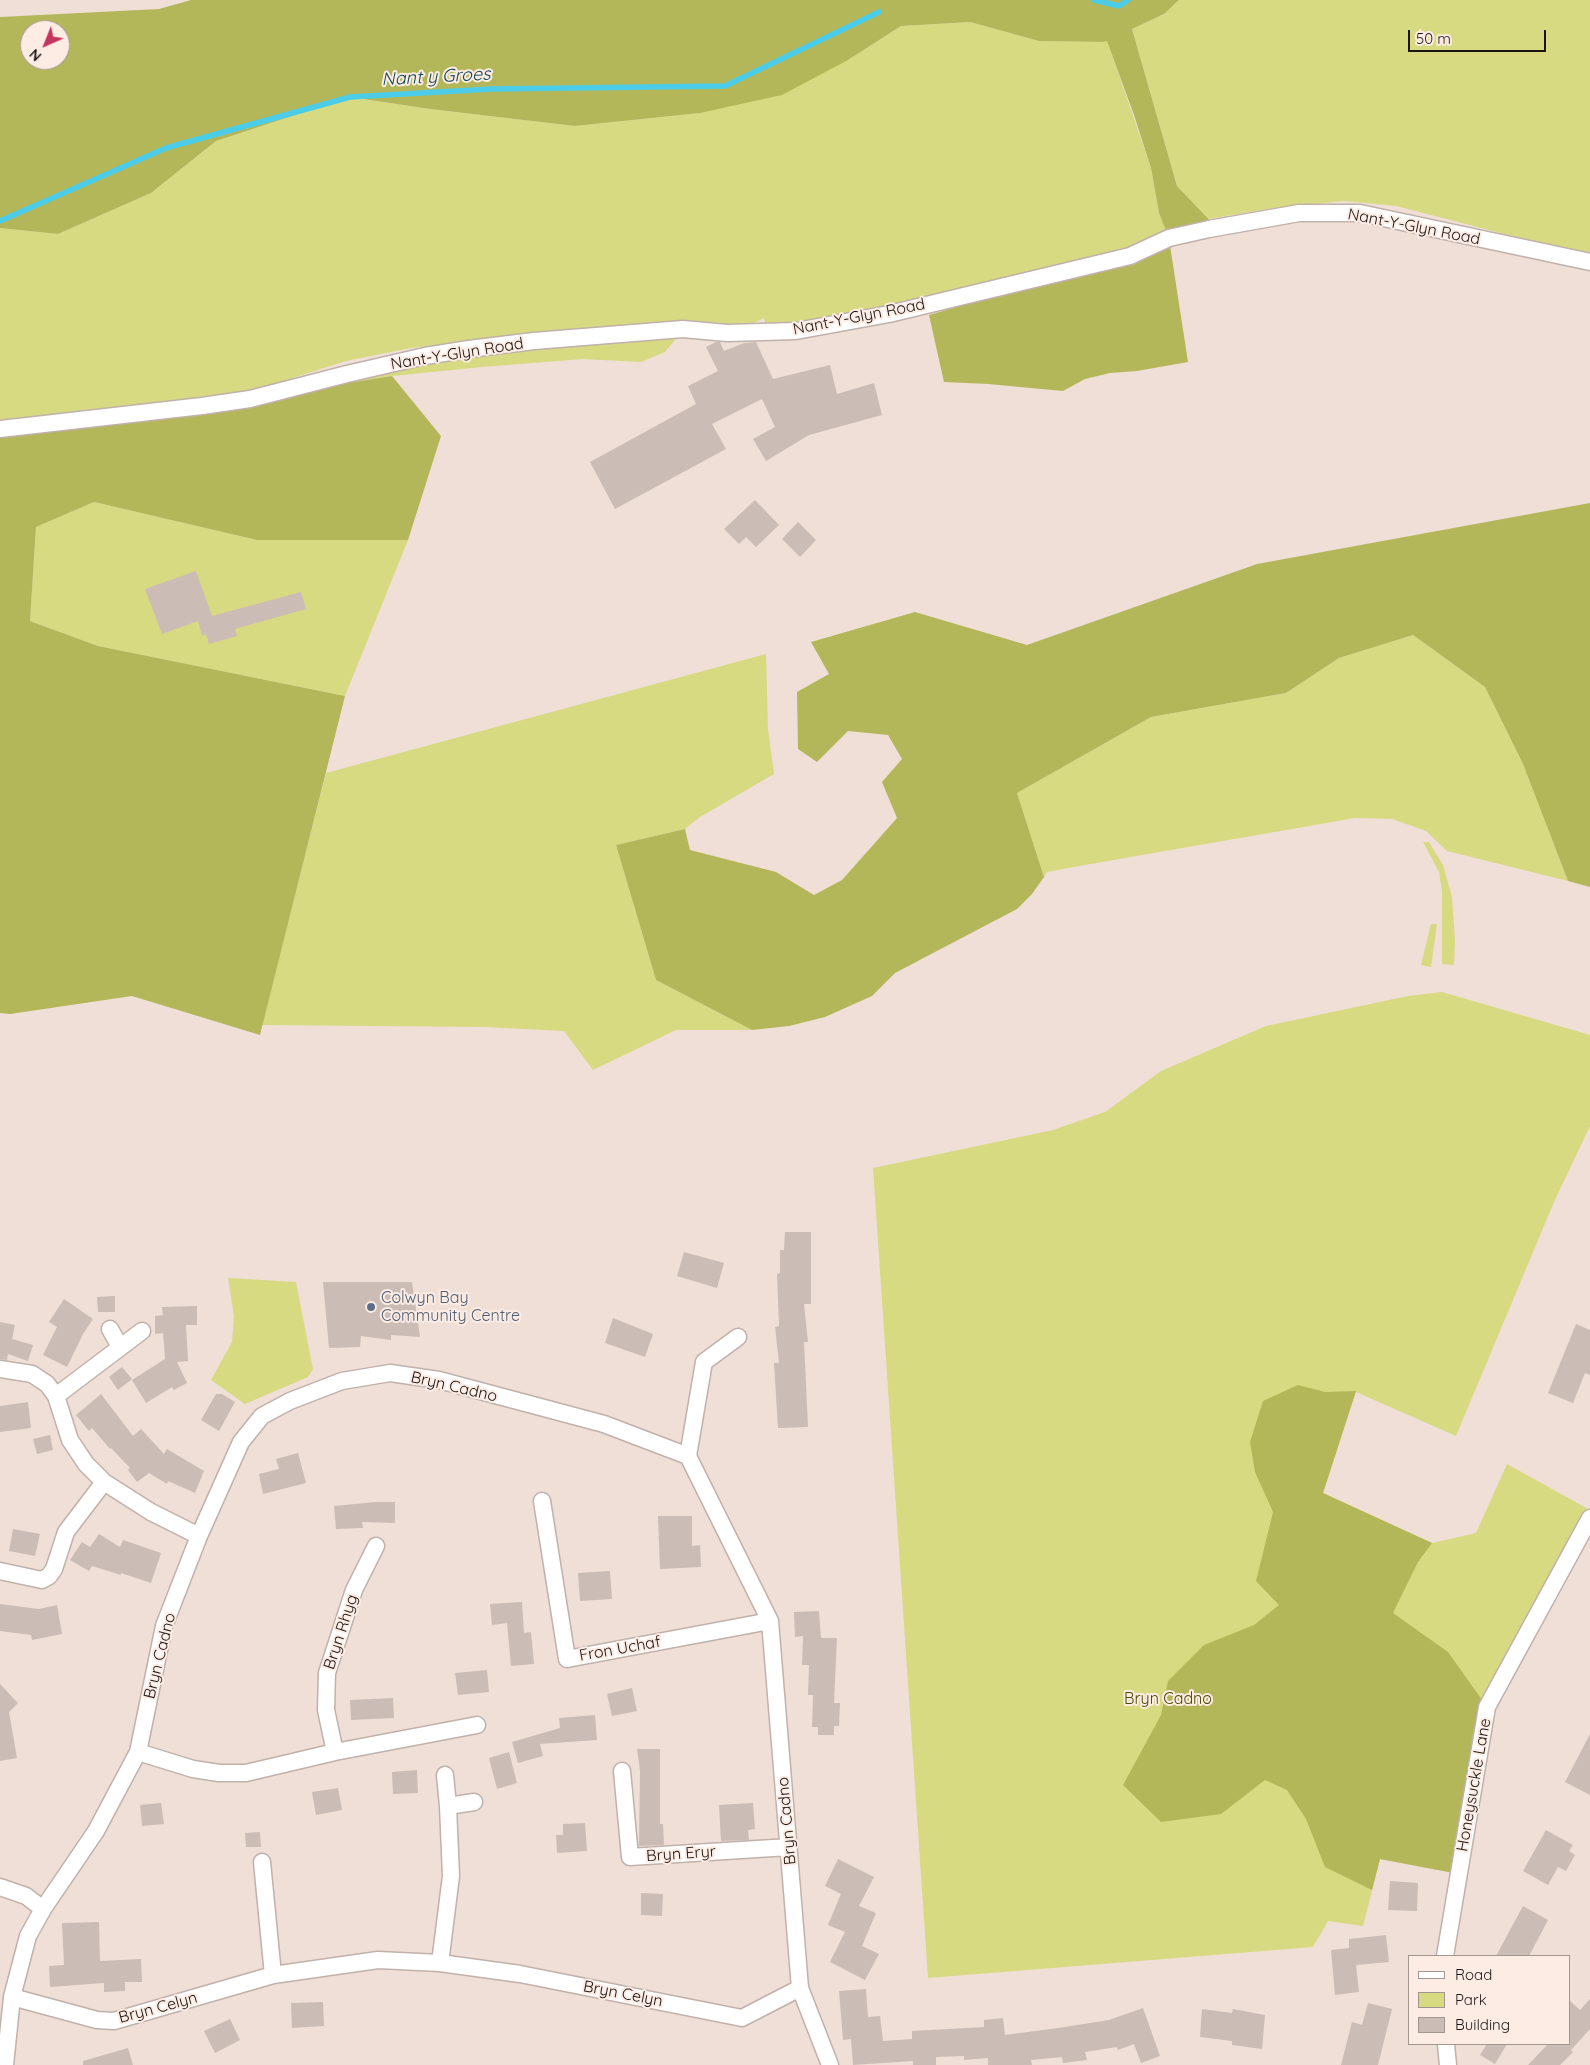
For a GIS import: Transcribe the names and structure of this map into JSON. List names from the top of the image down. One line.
{"streets":{"street":["Nant-Y-Glyn Road","Bryn Cadno","Bryn Rhyg","Fron Uchaf","Honeysuckle Lane","Bryn Eryr","Bryn Celyn"]},"crossings":[["Bryn Cadno","Fron Uchaf"],["Bryn Cadno","Bryn Eryr"],["Bryn Cadno","Bryn Celyn"]],"water":["Nant y Groes"],"parks":["Bryn Cadno"],"places":["Colwyn Bay Community Centre"],"legend":["Road","Park","Building"],"scale_bar":"50 m","north":"bottom left"}
